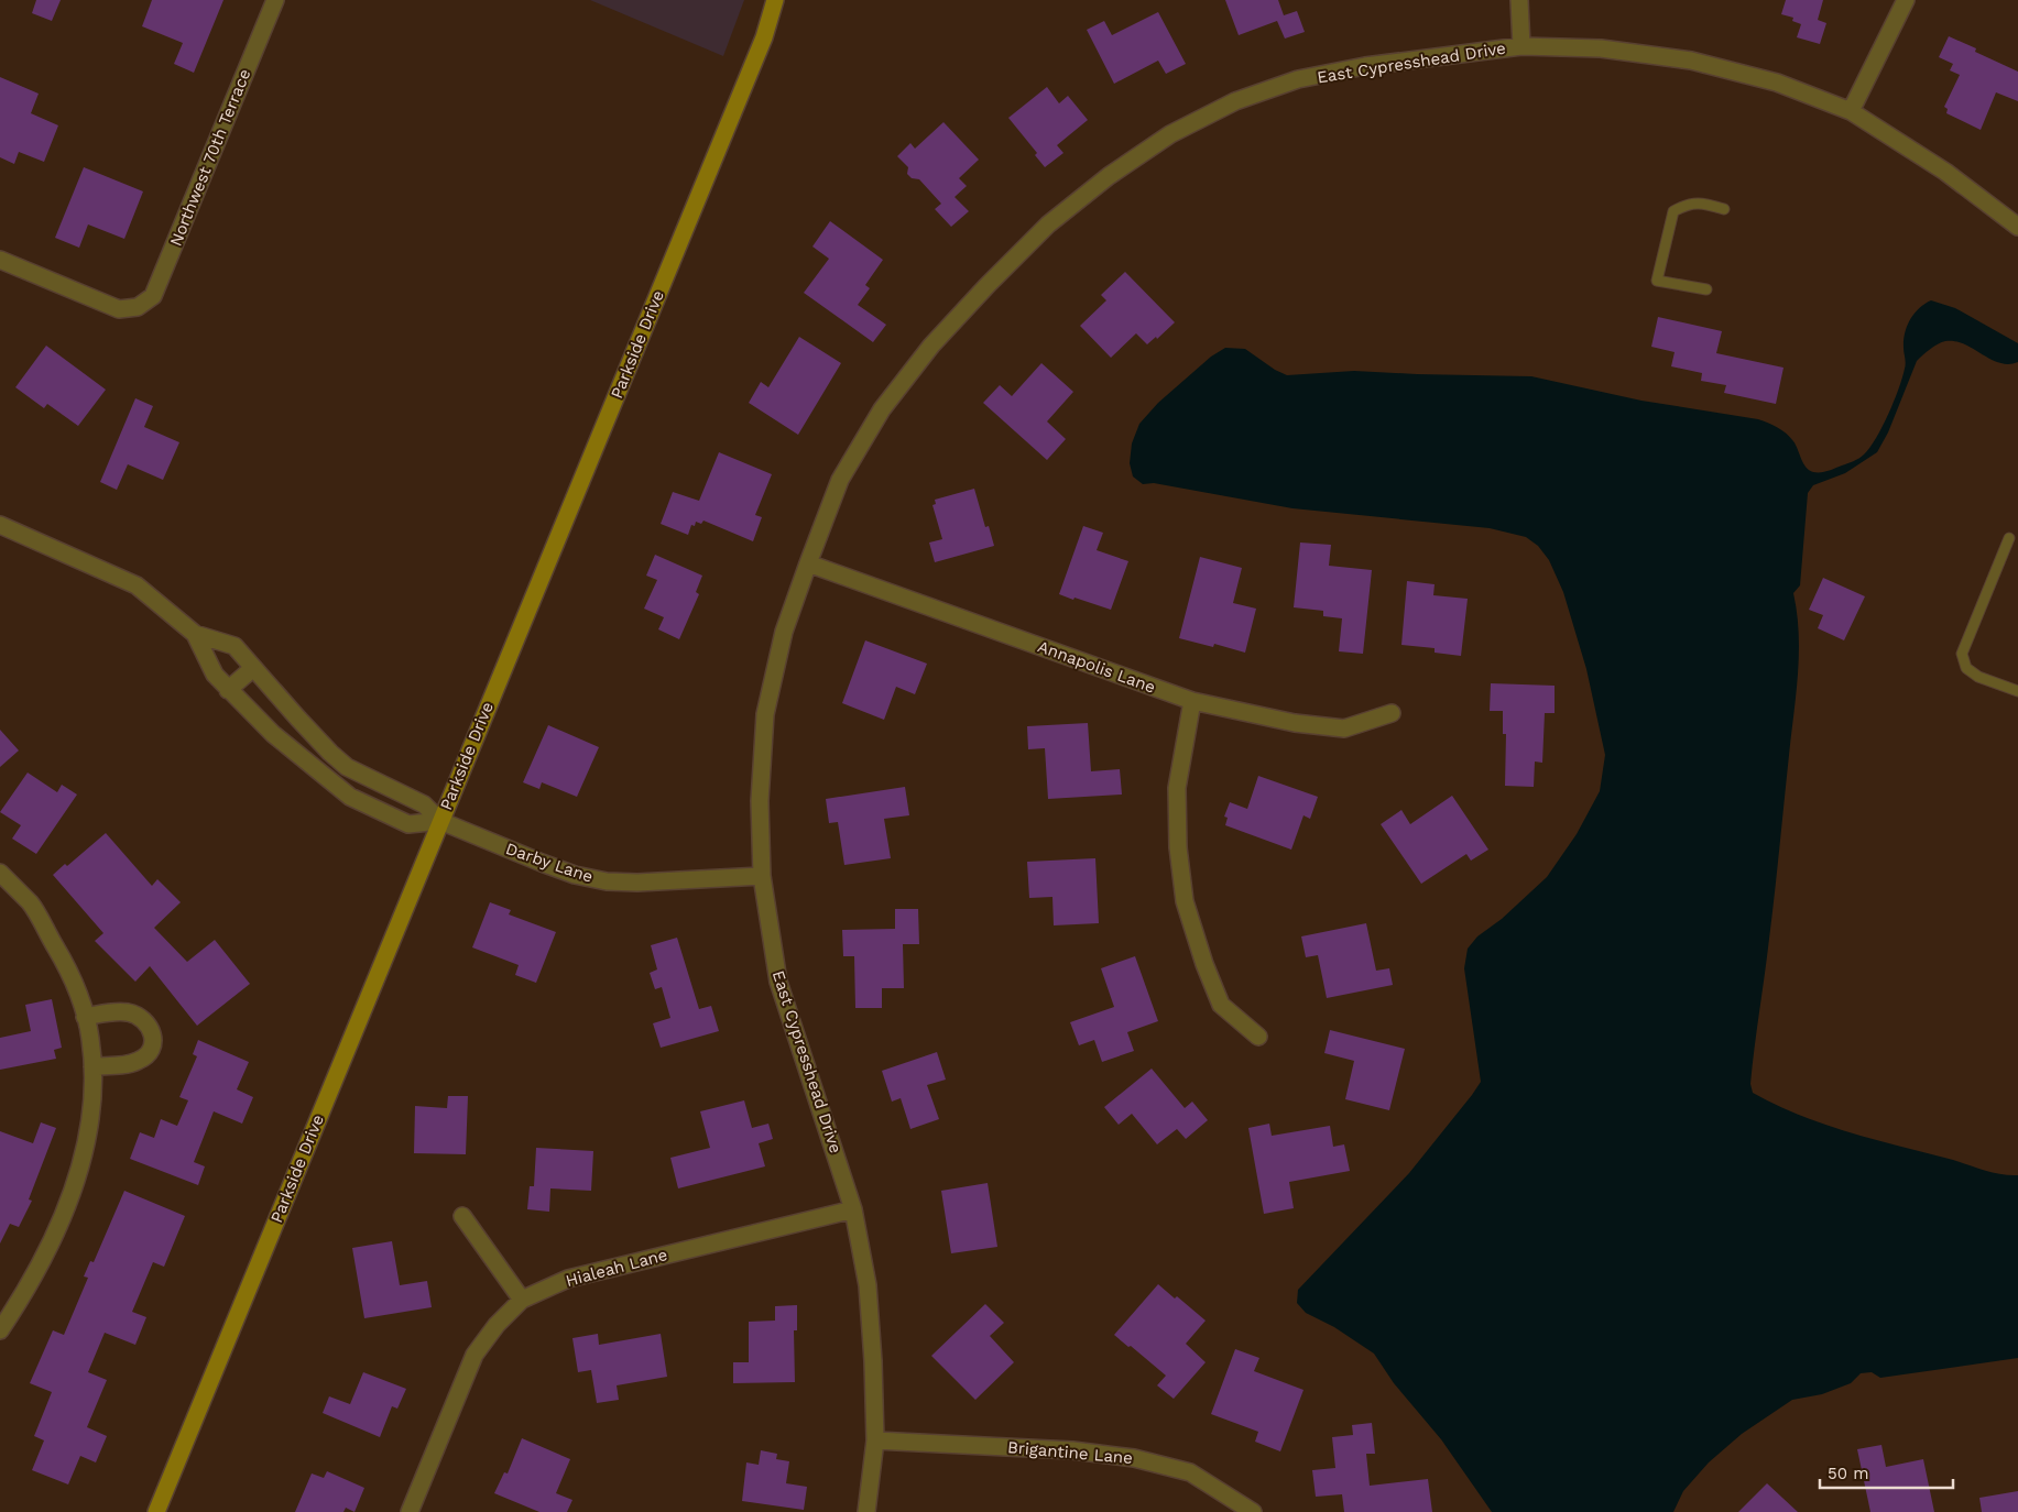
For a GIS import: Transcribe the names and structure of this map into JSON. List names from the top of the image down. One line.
{"streets":{"street":["East Cypresshead Drive","Northwest 70th Terrace","Parkside Drive","Annapolis Lane","Darby Lane","Hialeah Lane","Brigantine Lane"]},"crossings":[["East Cypresshead Drive","Annapolis Lane"],["East Cypresshead Drive","Darby Lane"],["East Cypresshead Drive","Hialeah Lane"],["East Cypresshead Drive","Brigantine Lane"],["Parkside Drive","Darby Lane"]],"scale_bar":"50 m"}
